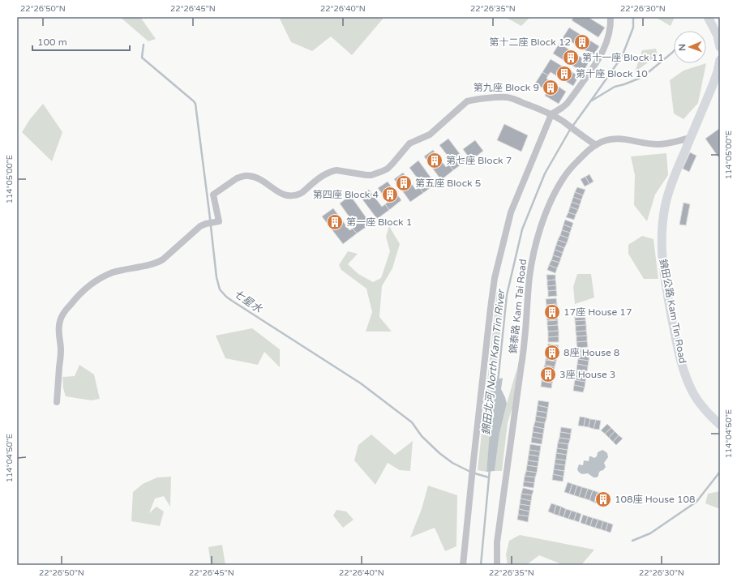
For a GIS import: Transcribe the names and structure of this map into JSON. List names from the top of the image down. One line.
{"streets":{"main road":["錦田公路 Kam Tin Road"],"street":["錦泰路 Kam Tai Road"]},"crossings":[["錦泰路 Kam Tai Road","錦田公路 Kam Tin Road"]],"water":["七星水","錦田北河 North Kam Tin River"],"places":{"building":["第十二座 Block 12","第十一座 Block 11","第十座 Block 10","第九座 Block 9","第七座 Block 7","第五座 Block 5","第四座 Block 4","第一座 Block 1","17座 House 17","8座 House 8","3座 House 3","108座 House 108"]},"scale_bar":"100 m","north":"left","coordinates":["22°26'50\"N","22°26'45\"N","22°26'40\"N","22°26'35\"N","22°26'30\"N","114°05'00\"E","114°04'50\"E"]}
